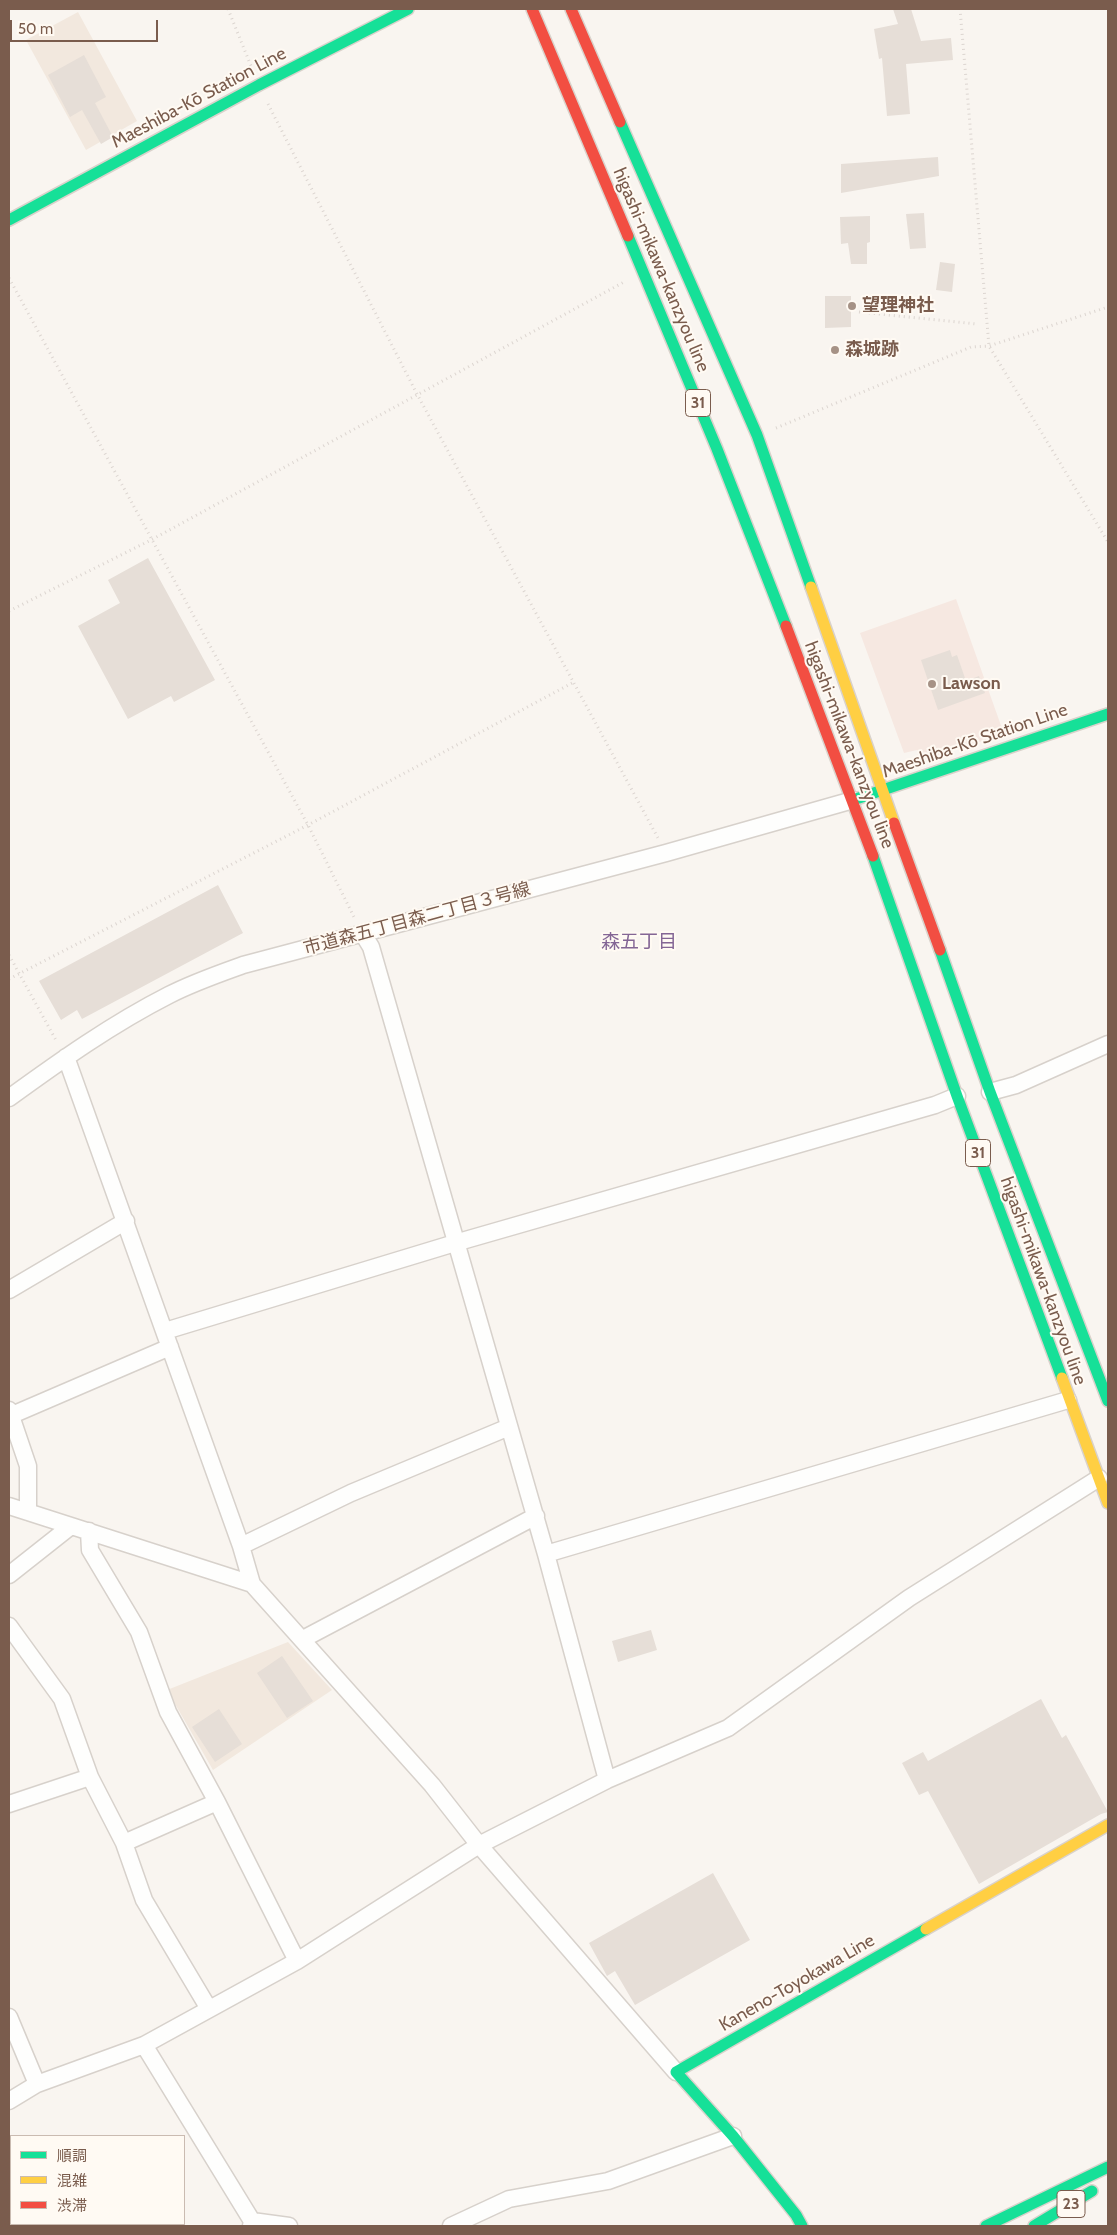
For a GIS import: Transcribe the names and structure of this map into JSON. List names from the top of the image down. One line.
{"streets":{"main road":["Maeshiba-Kō Station Line","higashi-mikawa-kanzyou line","31","Kaneno-Toyokawa Line","23"],"street":["市道森五丁目森二丁目３号線"]},"crossings":[["Maeshiba-Kō Station Line","higashi-mikawa-kanzyou line"],["Maeshiba-Kō Station Line","市道森五丁目森二丁目３号線"],["higashi-mikawa-kanzyou line","市道森五丁目森二丁目３号線"]],"districts":["森五丁目"],"places":["望理神社","森城跡","Lawson"],"legend":["順調","混雑","渋滞"],"scale_bar":"50 m"}
